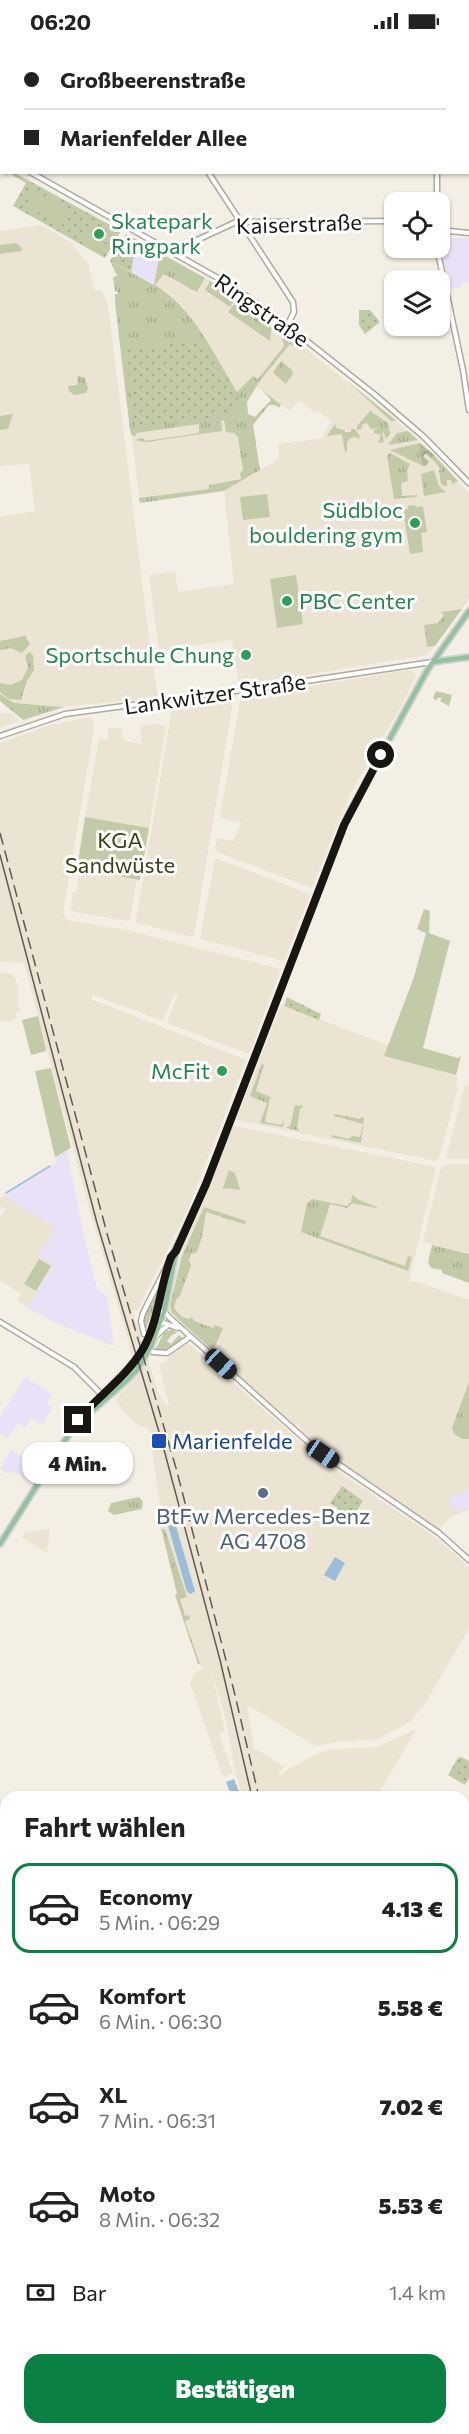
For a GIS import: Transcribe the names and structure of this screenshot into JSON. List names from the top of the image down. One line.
{"streets":{"main road":["Kaiserstraße","Ringstraße","Lankwitzer Straße"]},"crossings":[["Kaiserstraße","Ringstraße"]],"parks":["KGA Sandwüste"],"places":{"other":["Skatepark Ringpark","Südbloc bouldering gym","PBC Center","Sportschule Chung","McFit","BtFw Mercedes-Benz AG 4708"],"transit":["Marienfelde"]},"page":{"status":"06:20","banner":["Großbeerenstraße","Marienfelder Allee"],"bubble":"4 Min.","heading":"Fahrt wählen","list":[{"name":"Economy","note":"5 Min. · 06:29","value":"4.13 €"},{"name":"Komfort","note":"6 Min. · 06:30","value":"5.58 €"},{"name":"XL","note":"7 Min. · 06:31","value":"7.02 €"},{"name":"Moto","note":"8 Min. · 06:32","value":"5.53 €"}],"pay":["Bar","1.4 km"],"buttons":"Bestätigen"}}
